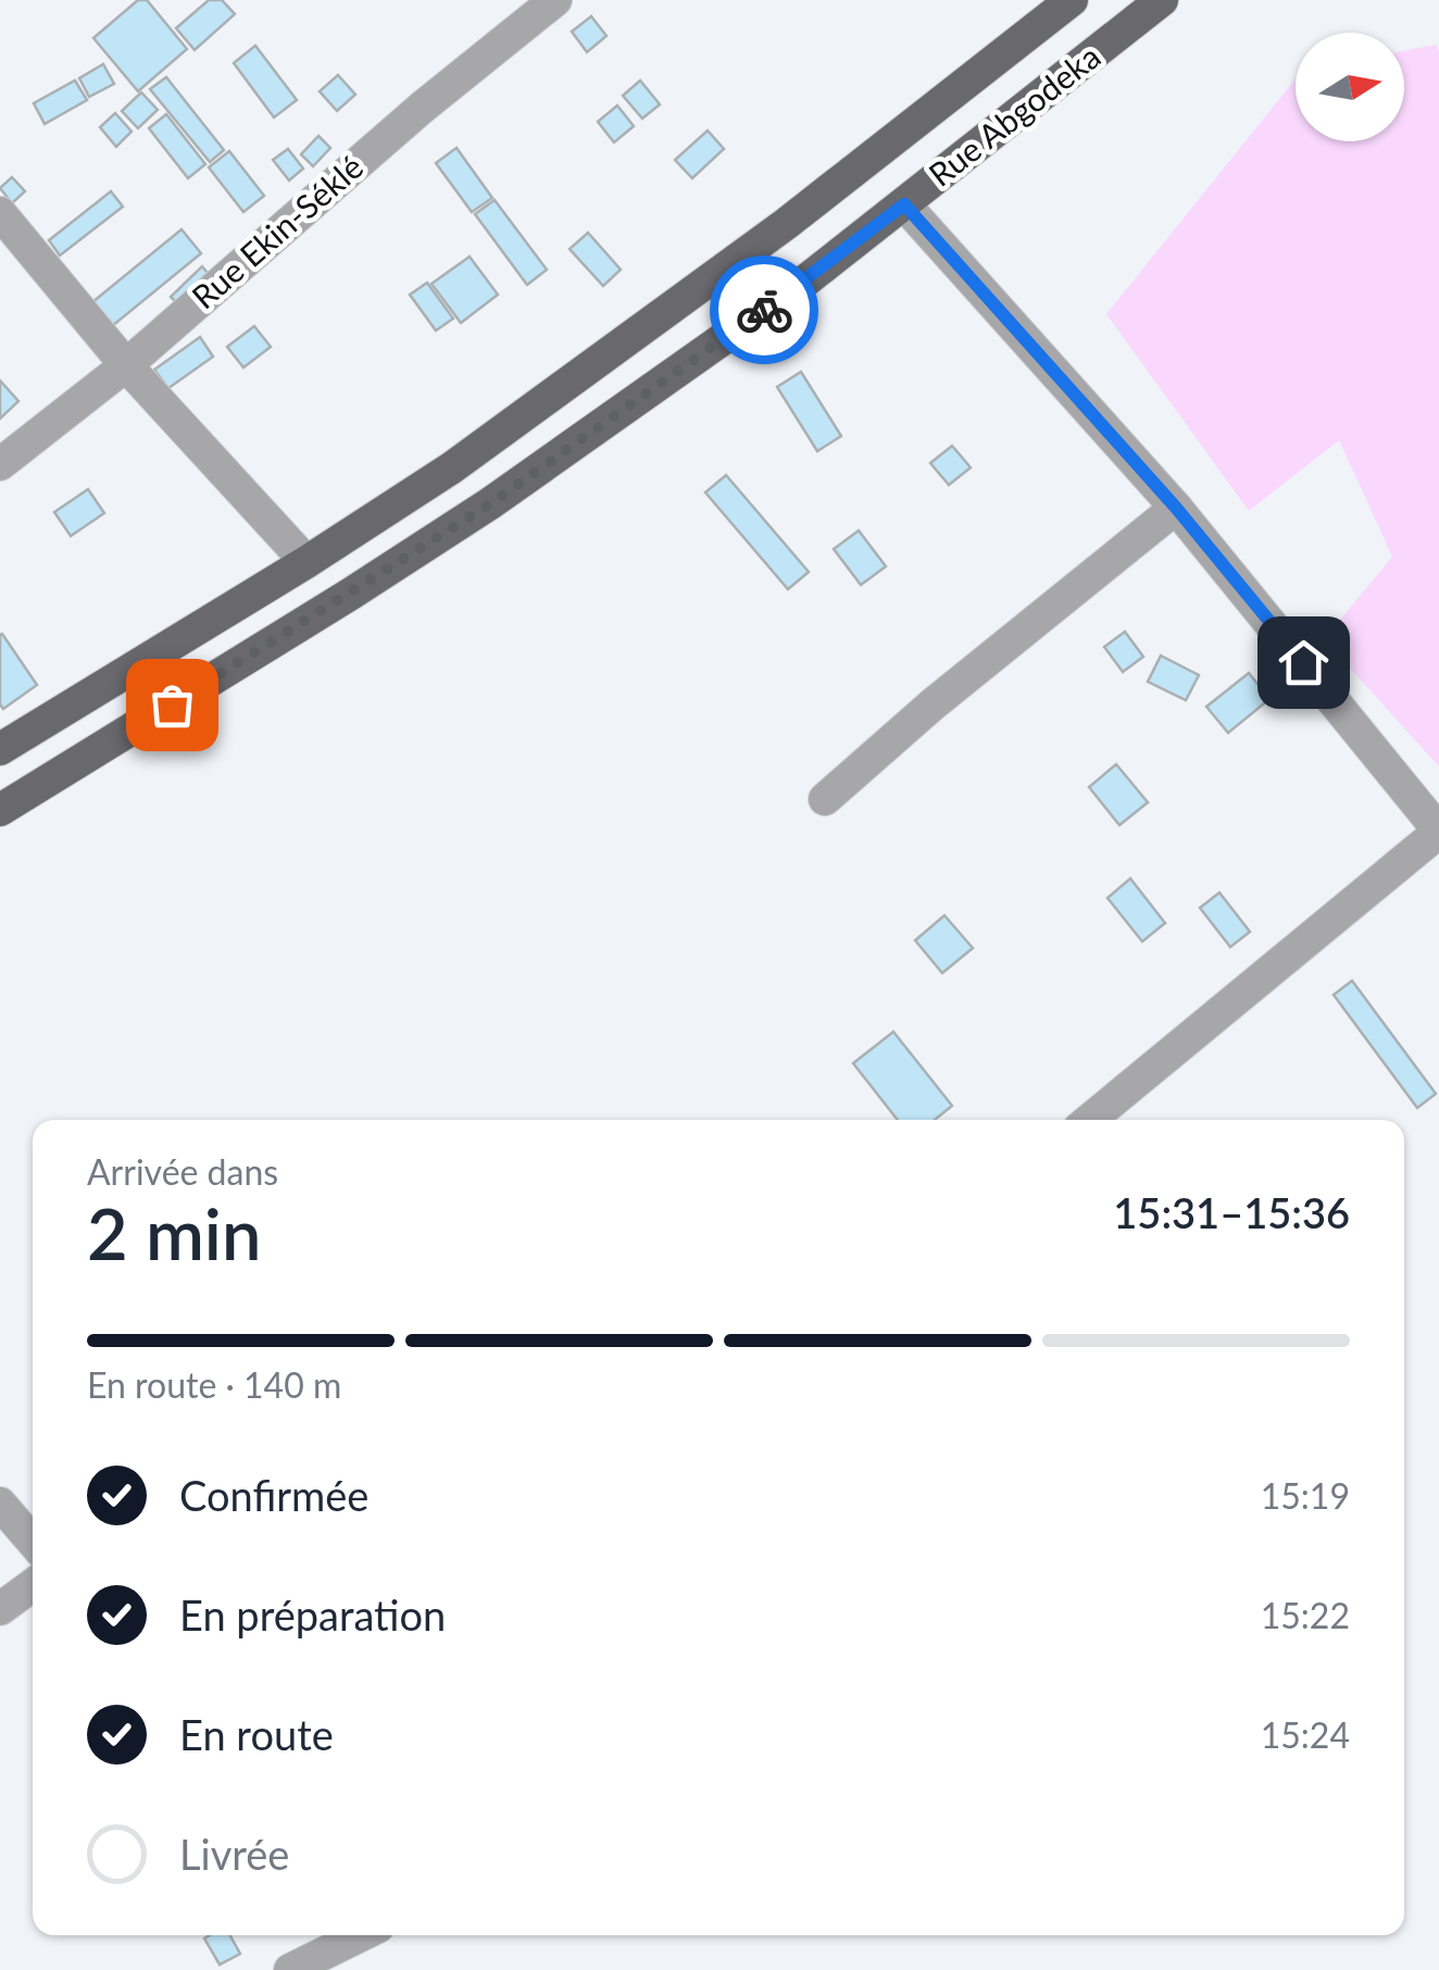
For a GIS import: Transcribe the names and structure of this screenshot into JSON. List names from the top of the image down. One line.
{"streets":{"main road":["Rue Abgodeka"],"street":["Rue Ekin-Séklé"]},"north":"right","page":{"heading":["2 min","Arrivée dans","15:31–15:36"],"bar":"En route · 140 m","list":[["Confirmée","15:19"],["En préparation","15:22"],["En route","15:24"],"Livrée"]}}
